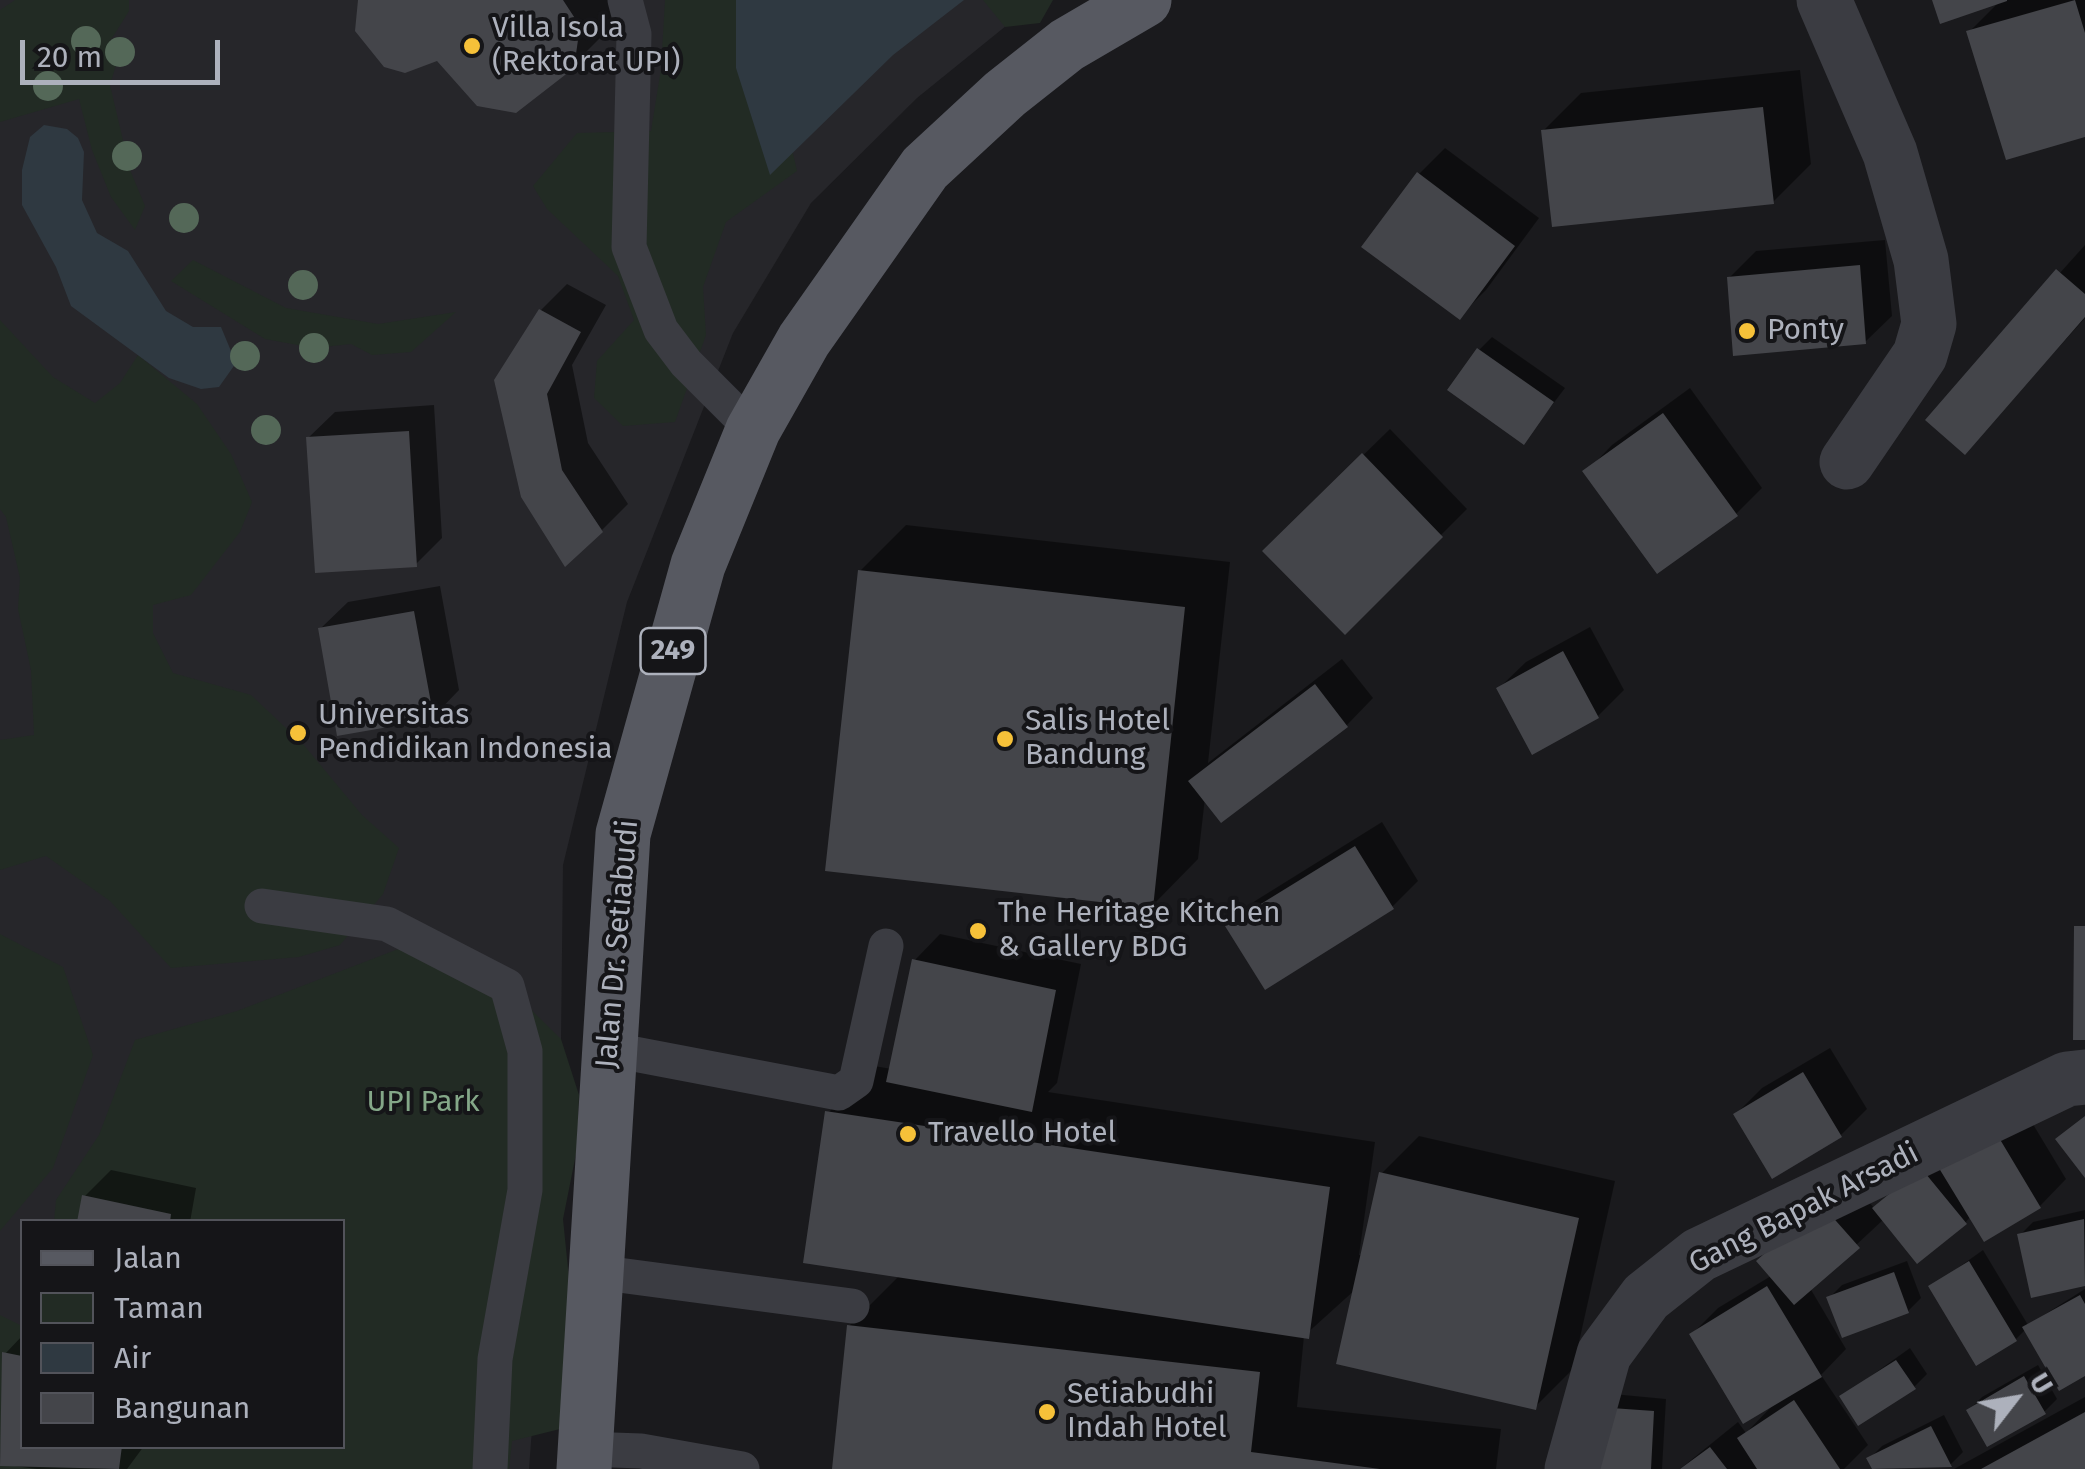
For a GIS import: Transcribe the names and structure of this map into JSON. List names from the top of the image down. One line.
{"streets":{"main road":["249","Jalan Dr. Setiabudi"],"street":["Gang Bapak Arsadi"]},"parks":["UPI Park"],"places":["Villa Isola (Rektorat UPI)","Ponty","Universitas Pendidikan Indonesia","Salis Hotel Bandung","The Heritage Kitchen & Gallery BDG","Travello Hotel","Setiabudhi Indah Hotel"],"legend":["Jalan","Taman","Air","Bangunan"],"scale_bar":"20 m","north":"top right"}
